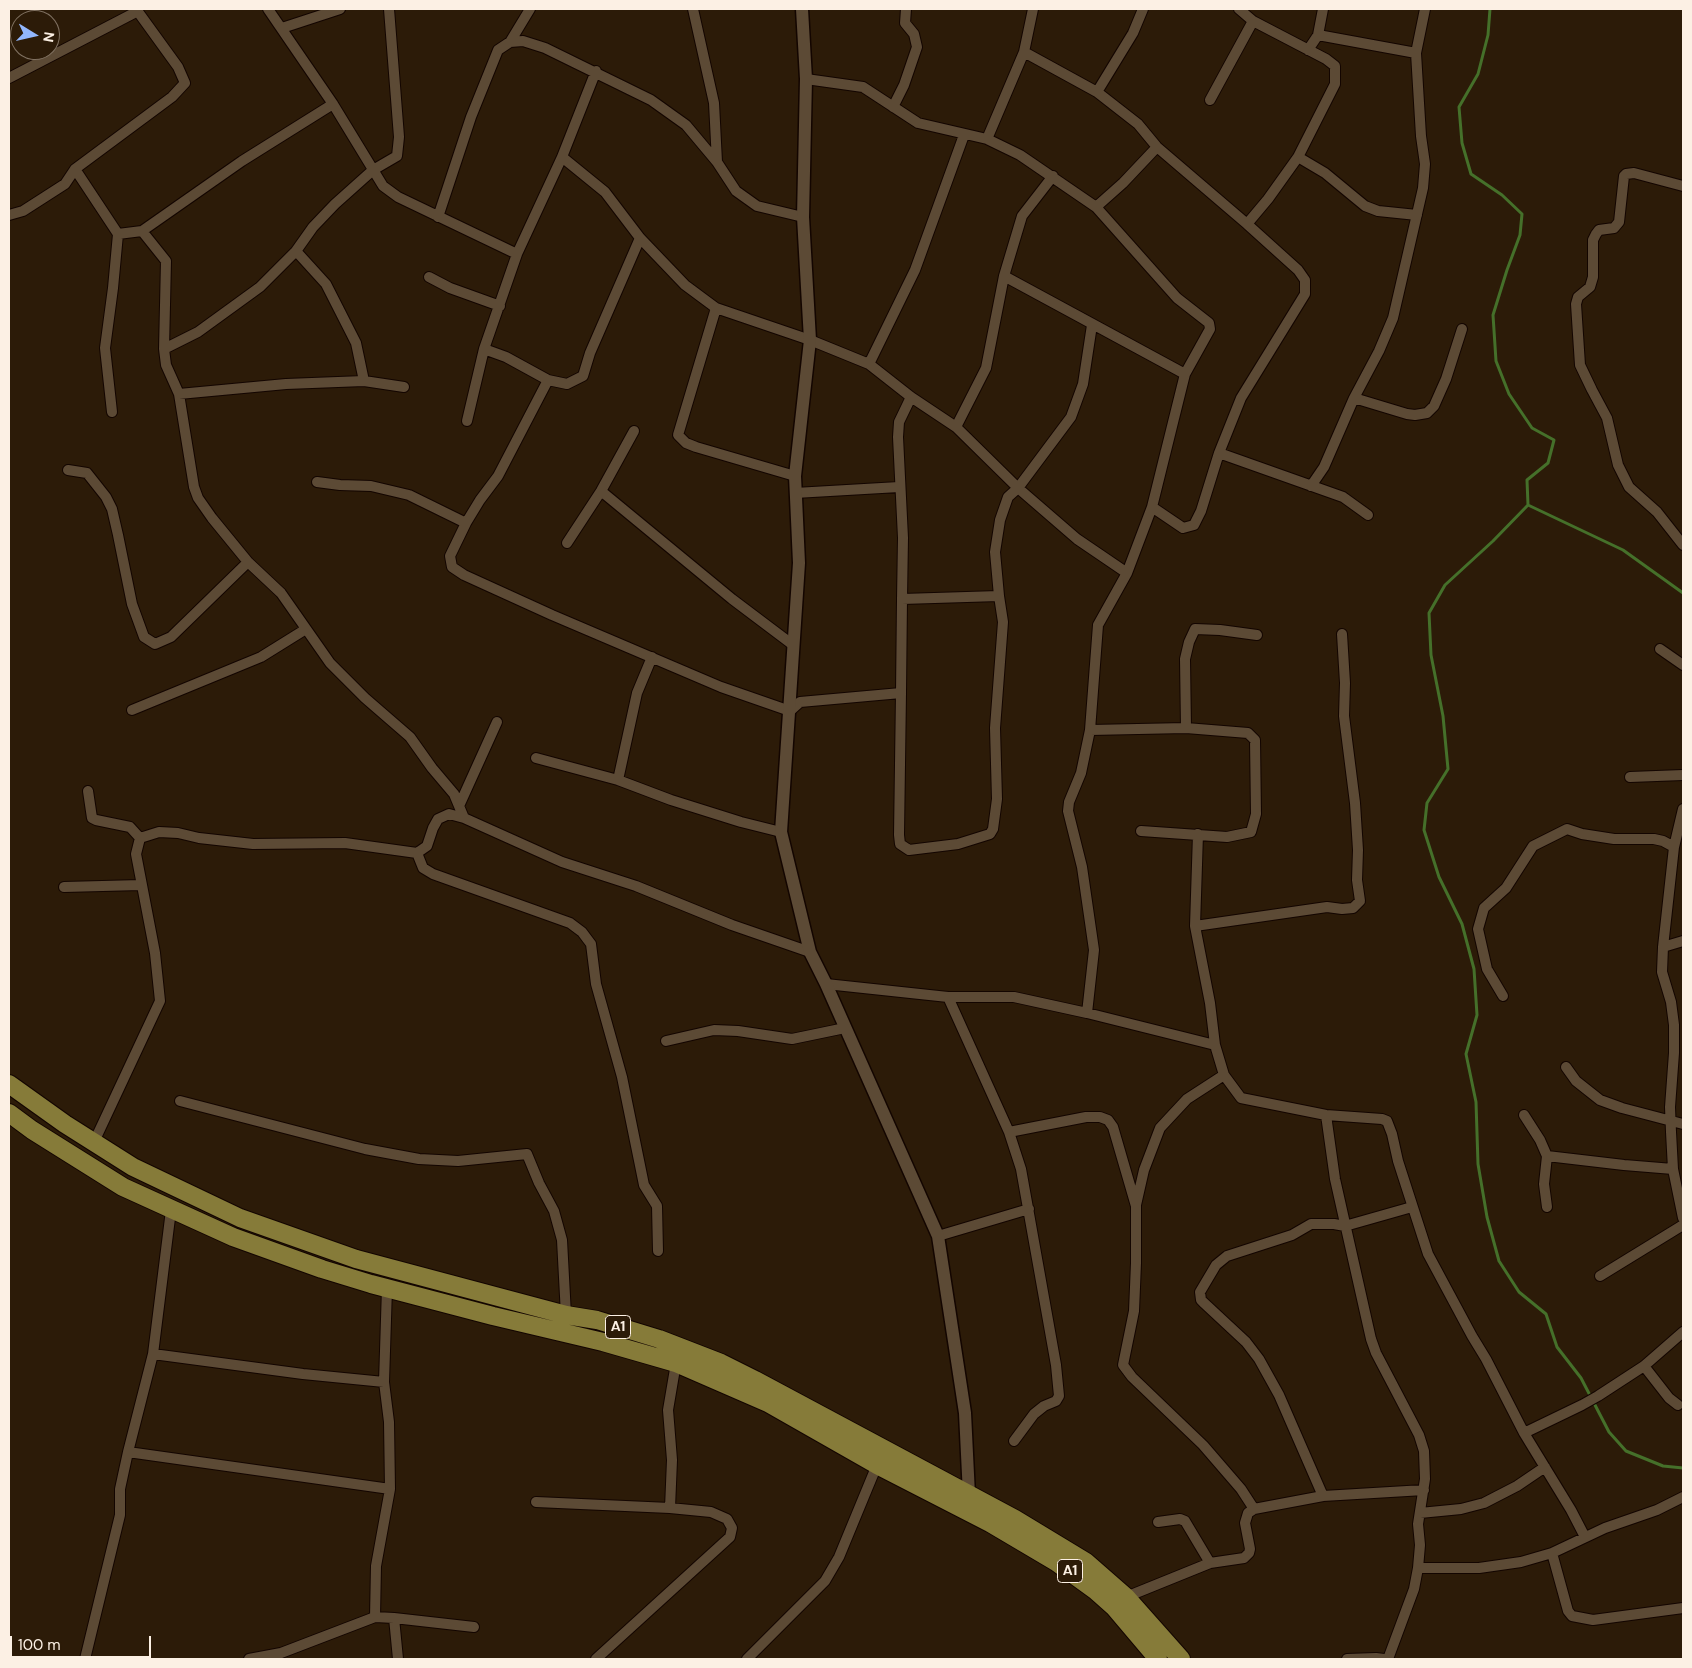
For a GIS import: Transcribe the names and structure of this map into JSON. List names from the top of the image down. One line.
{"streets":{"highway":["A1"]},"scale_bar":"100 m","north":"right"}
